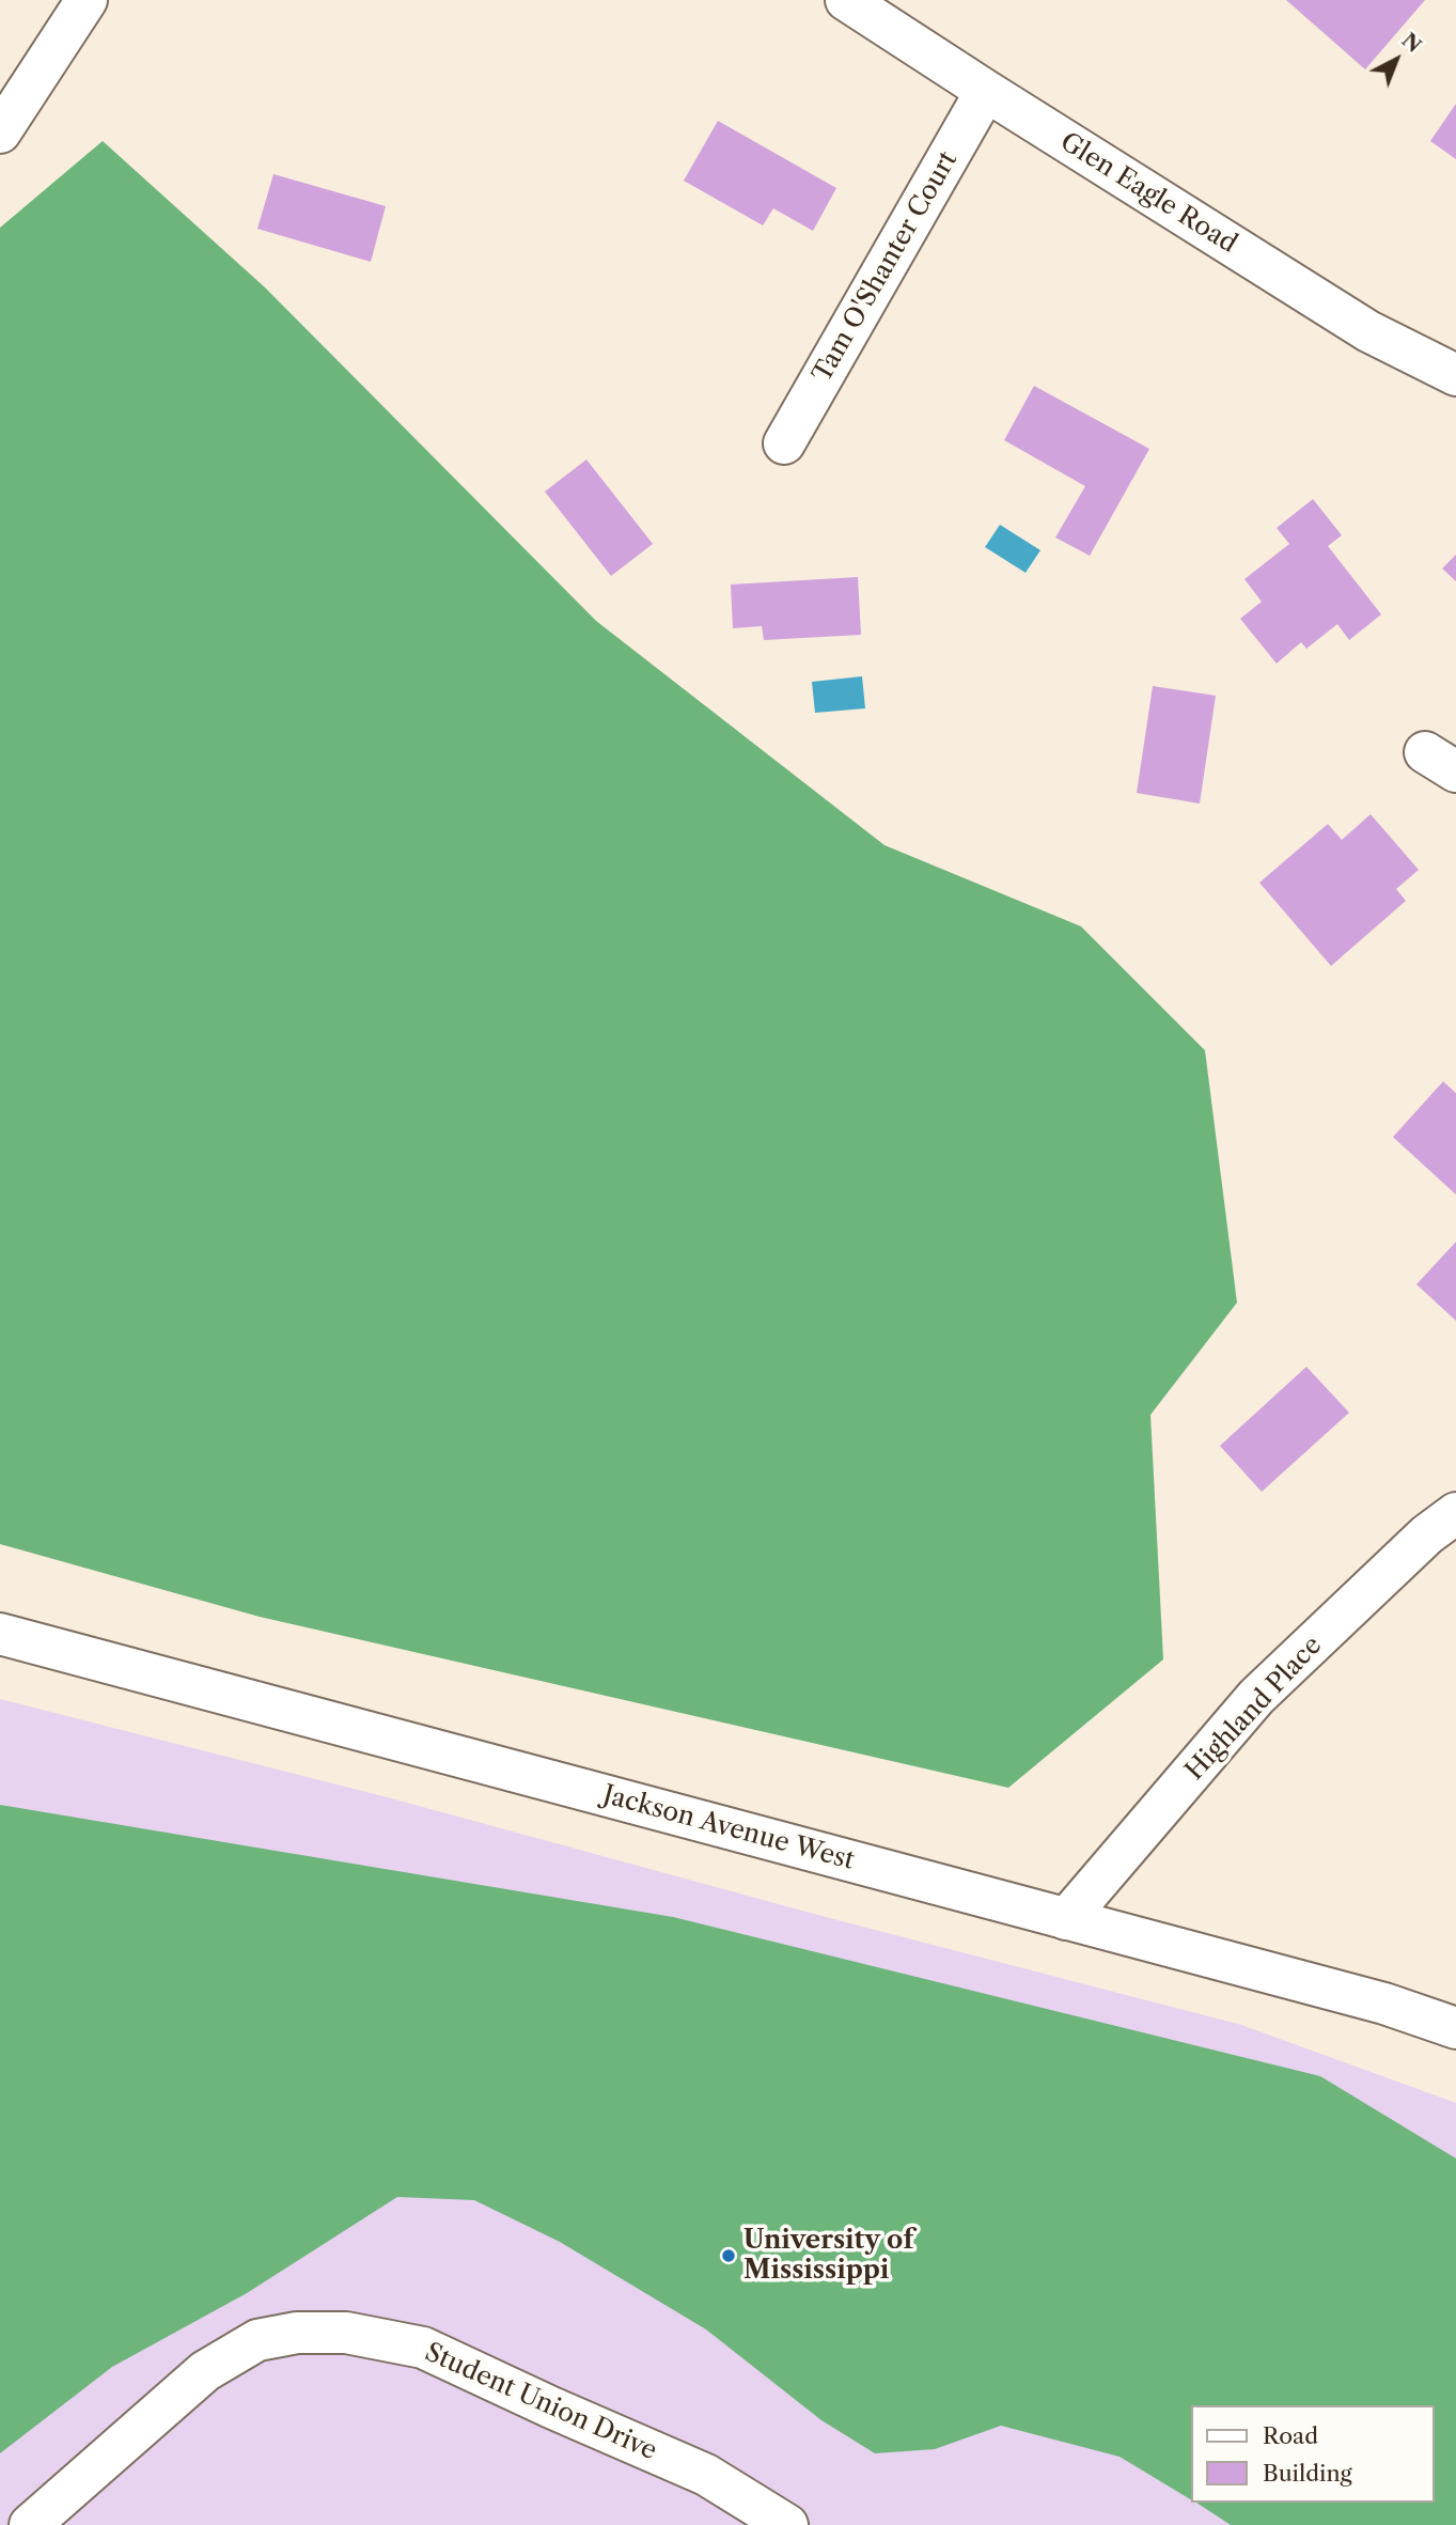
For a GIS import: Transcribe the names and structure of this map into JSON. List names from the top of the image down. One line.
{"streets":{"street":["Glen Eagle Road","Tam O'Shanter Court","Highland Place","Jackson Avenue West","Student Union Drive"]},"crossings":[["Glen Eagle Road","Tam O'Shanter Court"],["Highland Place","Jackson Avenue West"]],"places":["University of Mississippi"],"legend":["Road","Building"],"north":"top right"}
